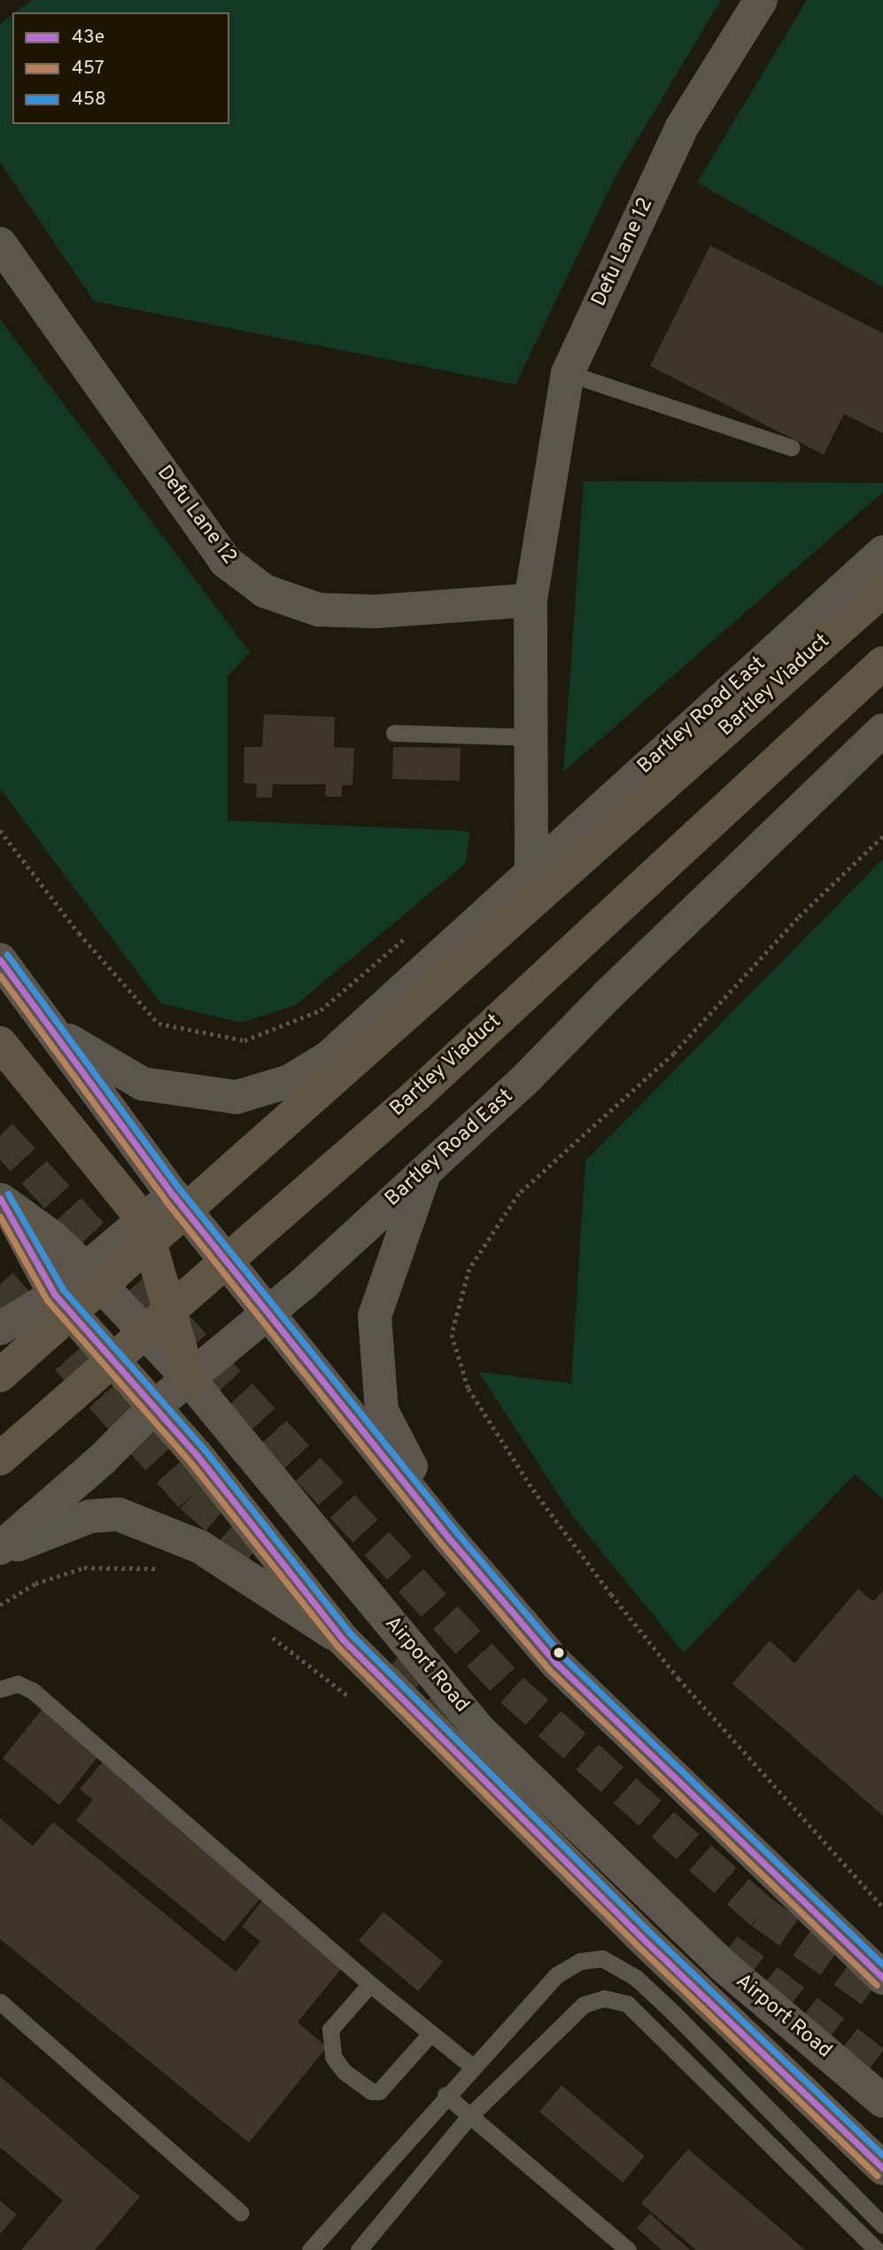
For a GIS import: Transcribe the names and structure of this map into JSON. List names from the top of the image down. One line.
{"streets":{"highway":["Bartley Viaduct"],"main road":["Defu Lane 12","Bartley Road East","Airport Road"]},"crossings":[["Defu Lane 12","Bartley Road East"],["Bartley Road East","Airport Road"]],"lines":["transit line 458","transit line 43e","transit line 457"],"legend":["43e","457","458"]}
